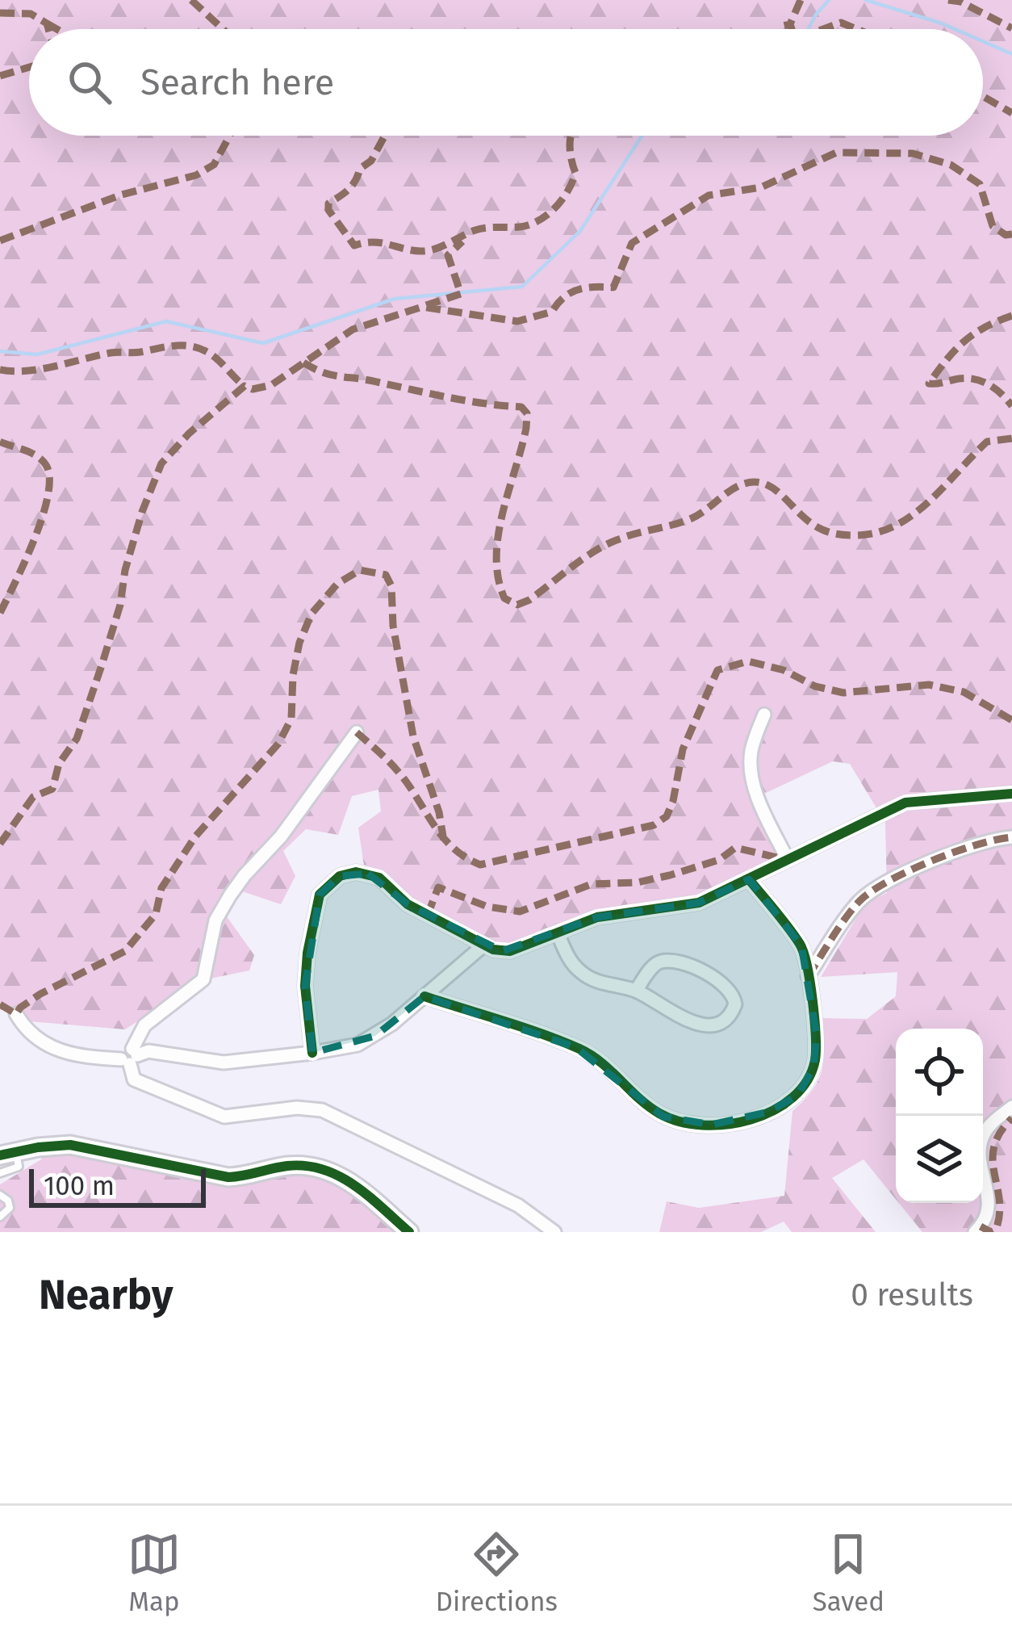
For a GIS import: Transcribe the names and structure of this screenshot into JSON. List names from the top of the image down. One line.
{"scale_bar":"100 m","page":{"search":"Search here","scale":"100 m","heading":["Nearby","0 results"],"nav":["Map","Directions","Saved"]}}
